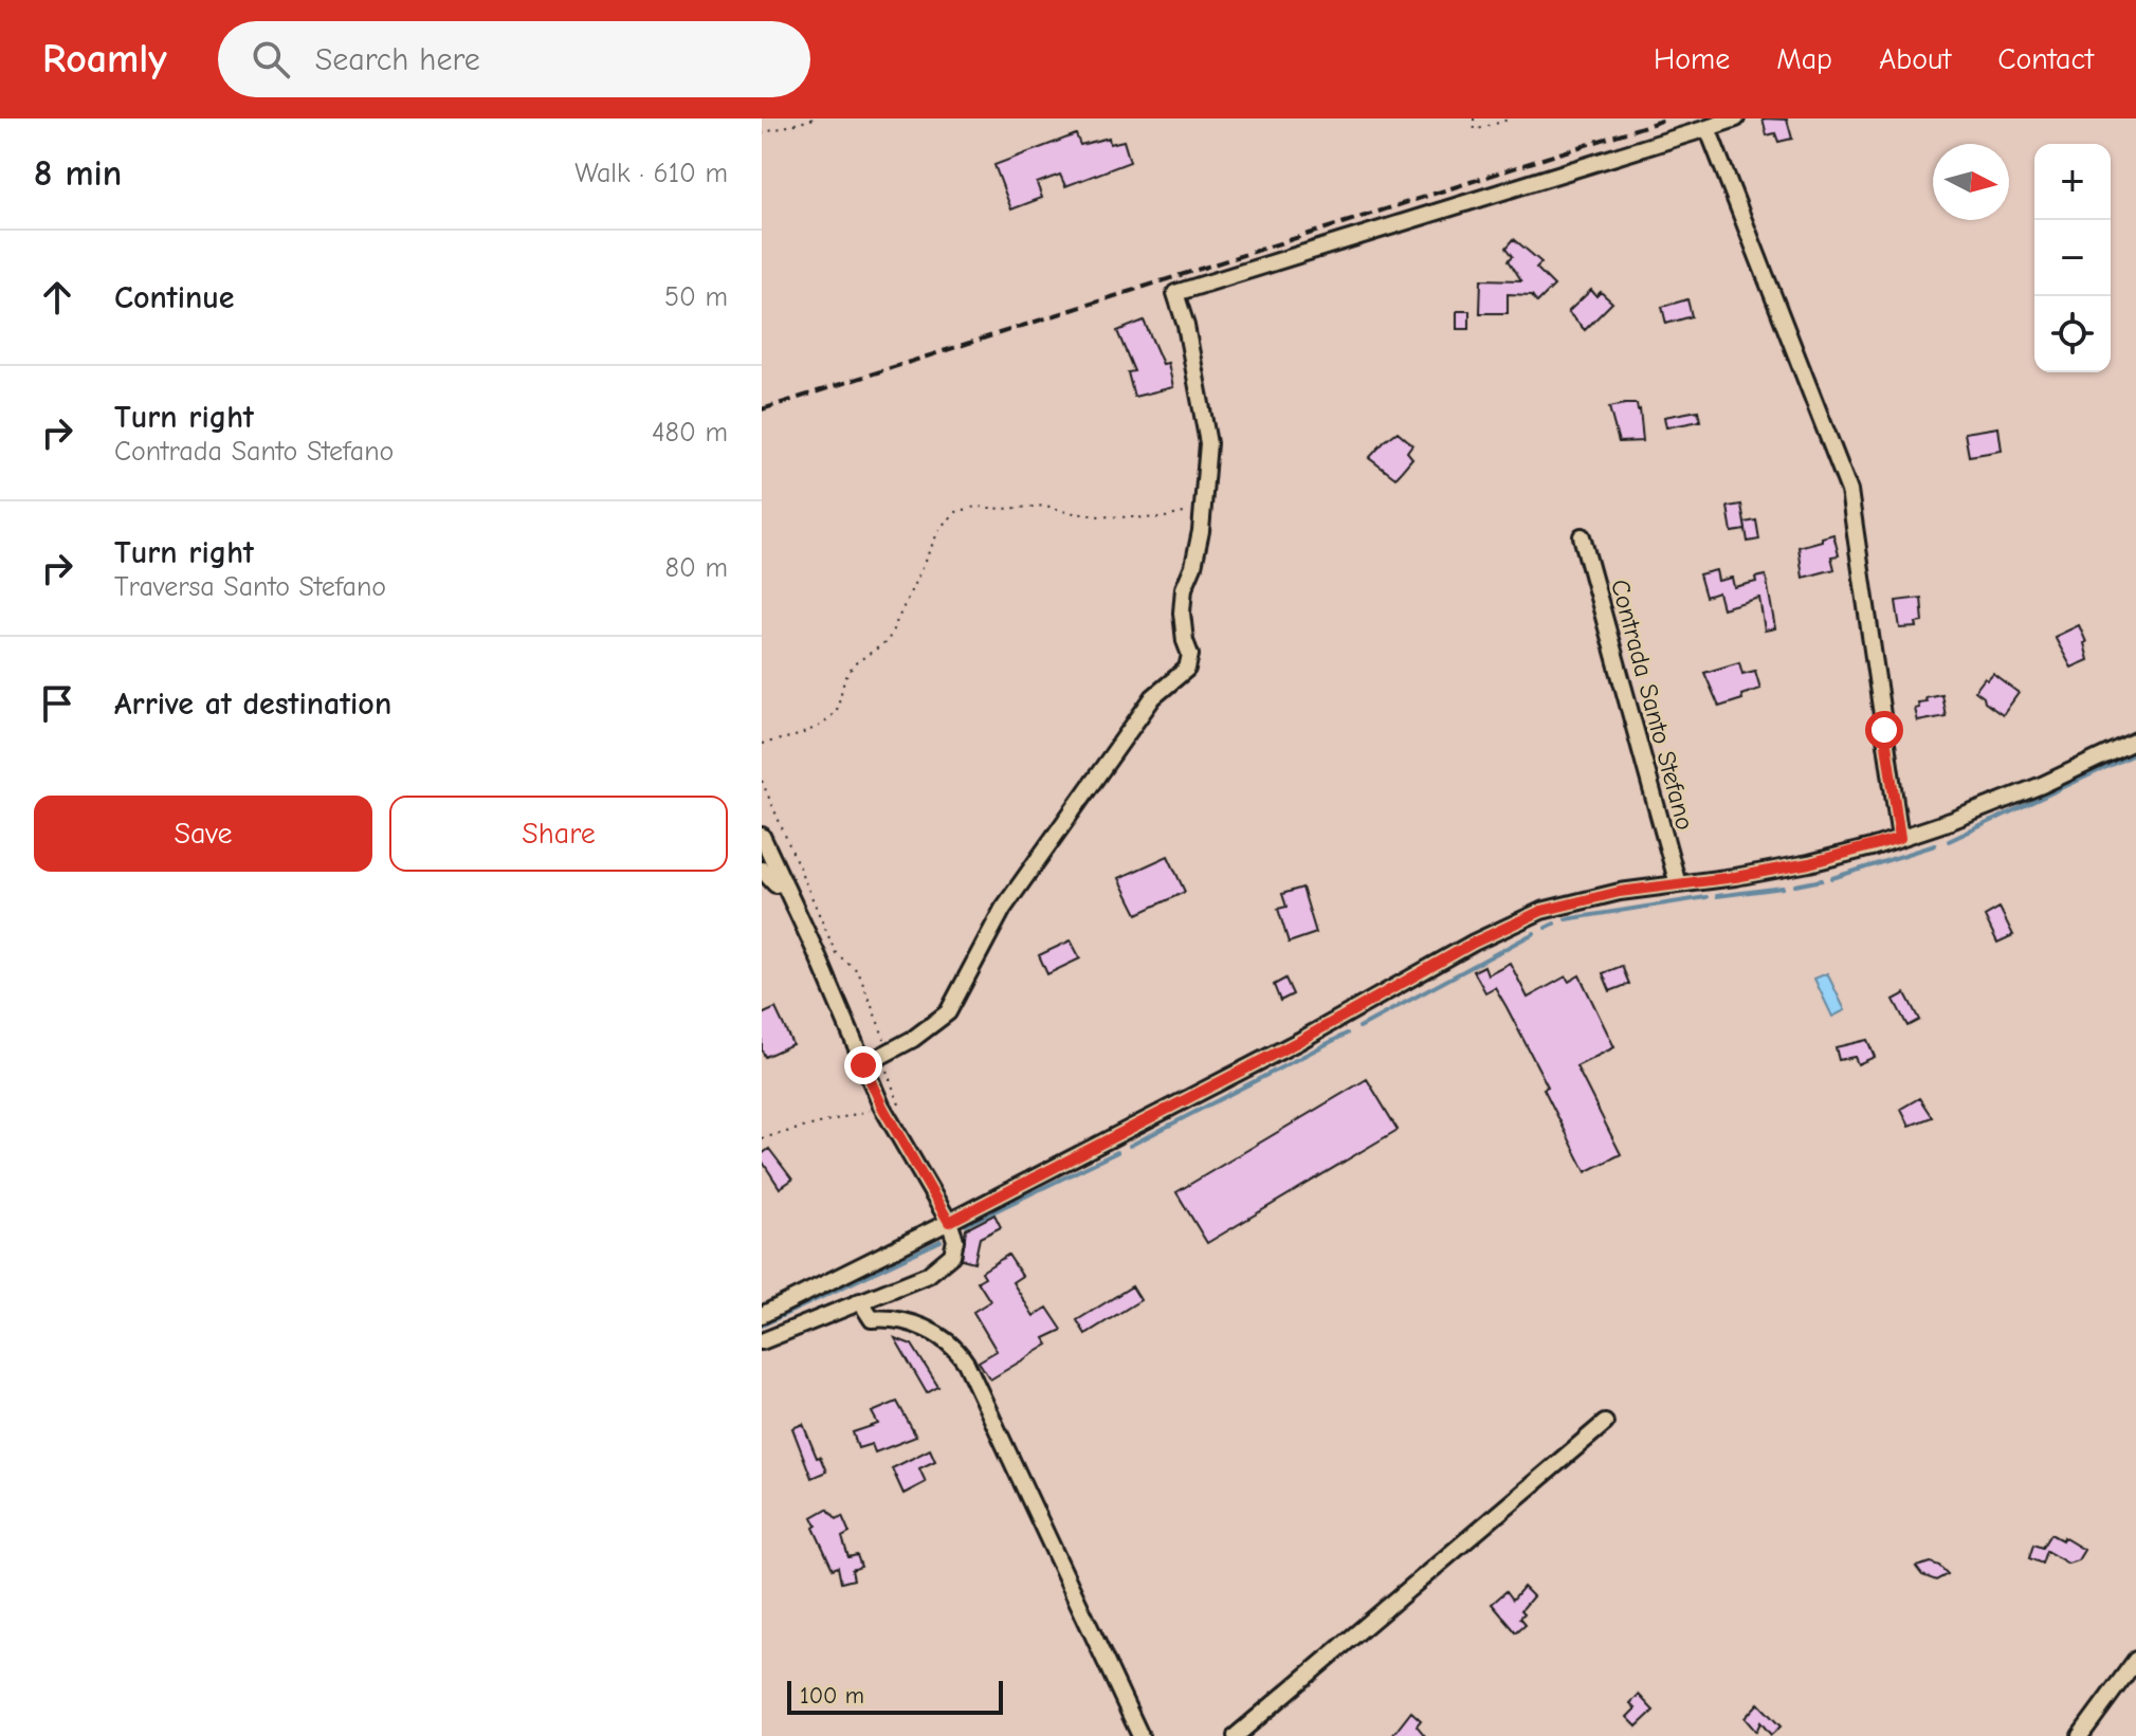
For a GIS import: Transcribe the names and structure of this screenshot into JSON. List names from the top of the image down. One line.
{"streets":{"street":["Contrada Santo Stefano"]},"scale_bar":"100 m","north":"right","page":{"header":"Roamly","search":"Search here","nav":["Home","Map","About","Contact"],"heading":["8 min","Walk · 610 m"],"map_buttons":["+","−"],"list":[["Continue","50 m"],["Turn right","Contrada Santo Stefano","480 m"],["Turn right","Traversa Santo Stefano","80 m"],"Arrive at destination"],"buttons":["Save","Share"],"scale":"100 m"}}
